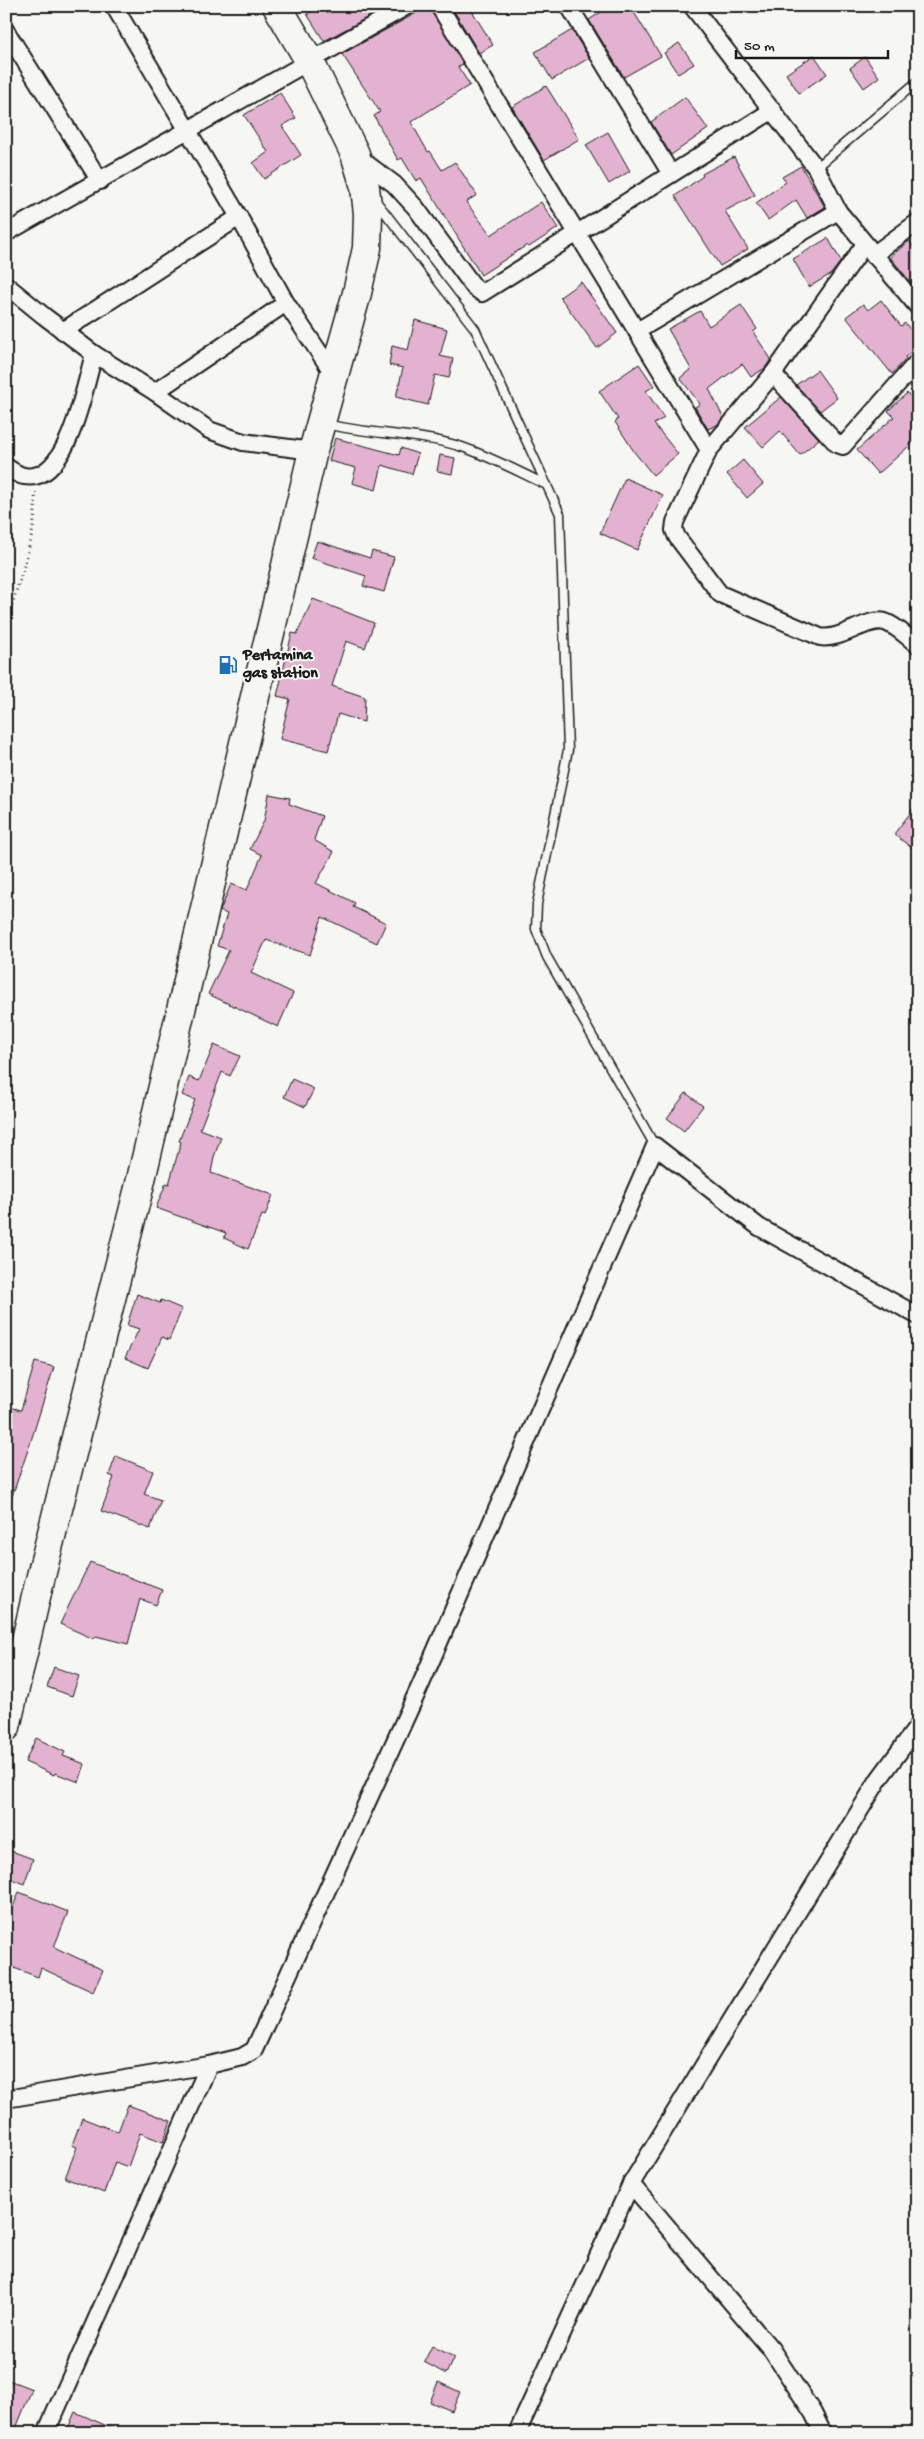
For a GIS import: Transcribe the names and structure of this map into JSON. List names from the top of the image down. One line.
{"places":{"fuel station":["Pertamina gas station"]},"scale_bar":"50 m"}
